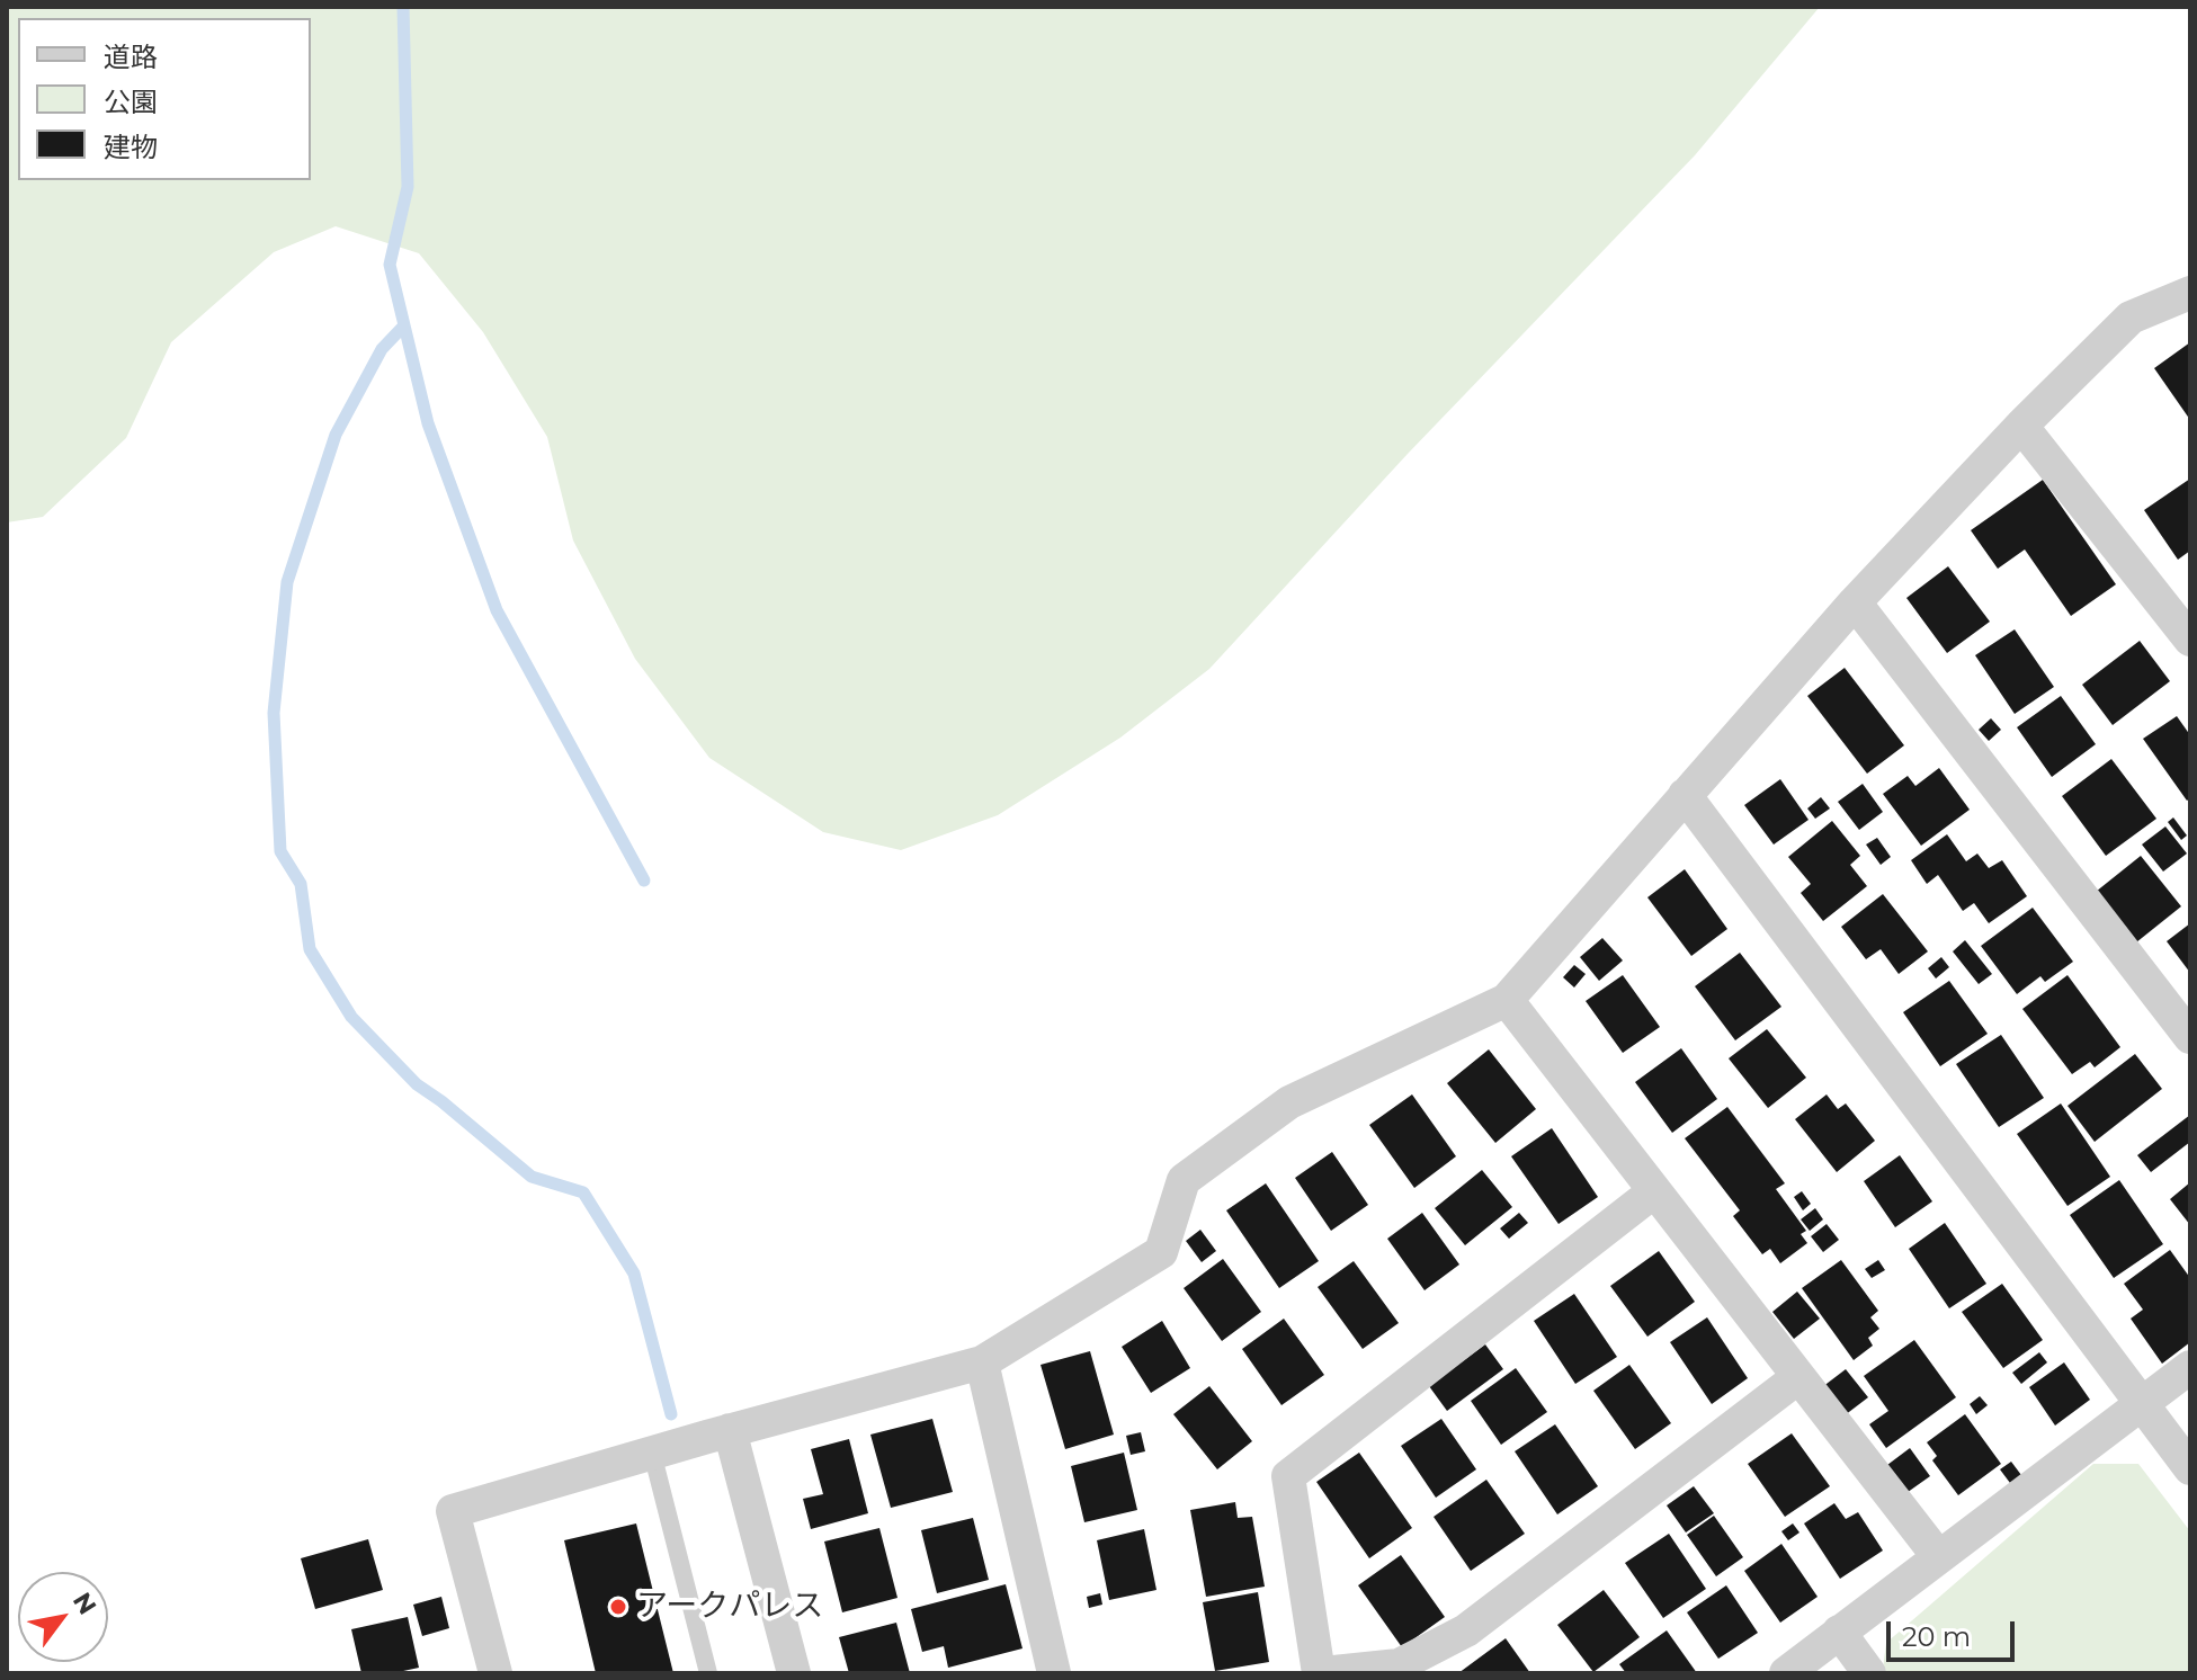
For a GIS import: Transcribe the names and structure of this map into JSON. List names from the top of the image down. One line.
{"places":["アークパレス"],"legend":["道路","公園","建物"],"scale_bar":"20 m","north":"top right"}
